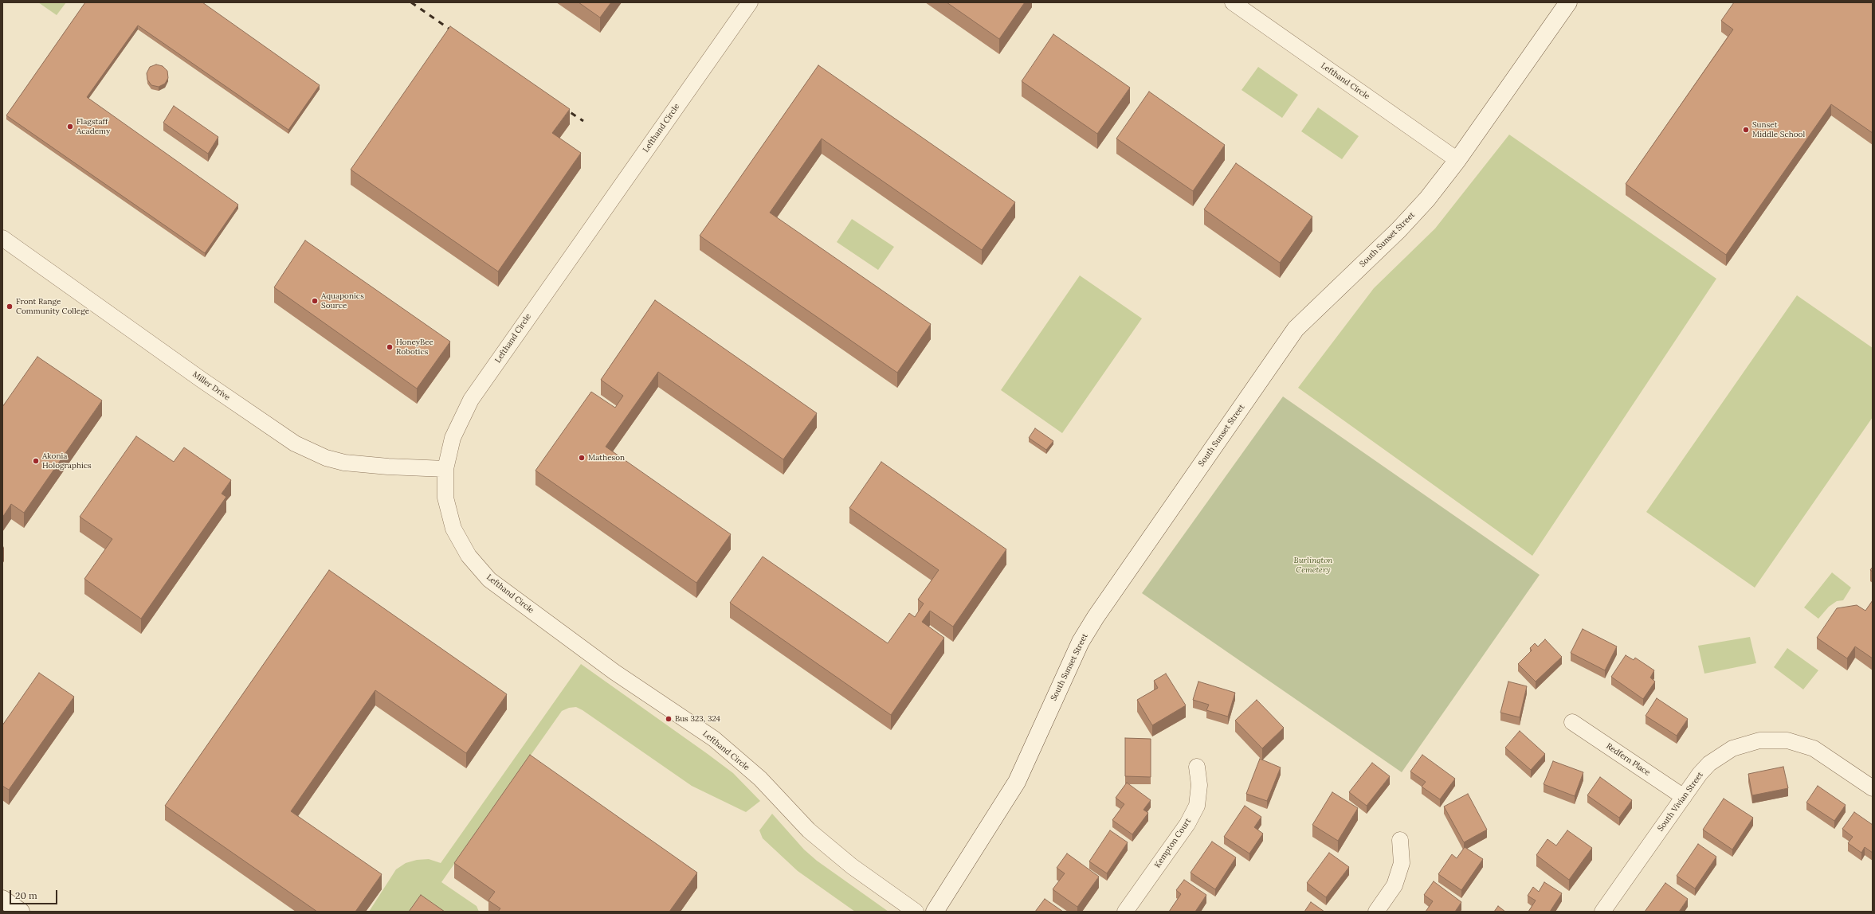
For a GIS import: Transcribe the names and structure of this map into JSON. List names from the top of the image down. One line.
{"streets":{"street":["Lefthand Circle","South Sunset Street","Miller Drive","Redfern Place","South Vivian Street","Kempton Court"]},"crossings":[["Lefthand Circle","South Sunset Street"],["Lefthand Circle","Miller Drive"],["Redfern Place","South Vivian Street"]],"parks":["Burlington Cemetery"],"places":["Flagstaff Academy","Sunset Middle School","Aquaponics Source","Front Range Community College","HoneyBee Robotics","Matheson","Akonia Holographics","Bus 323, 324"],"scale_bar":"20 m"}
